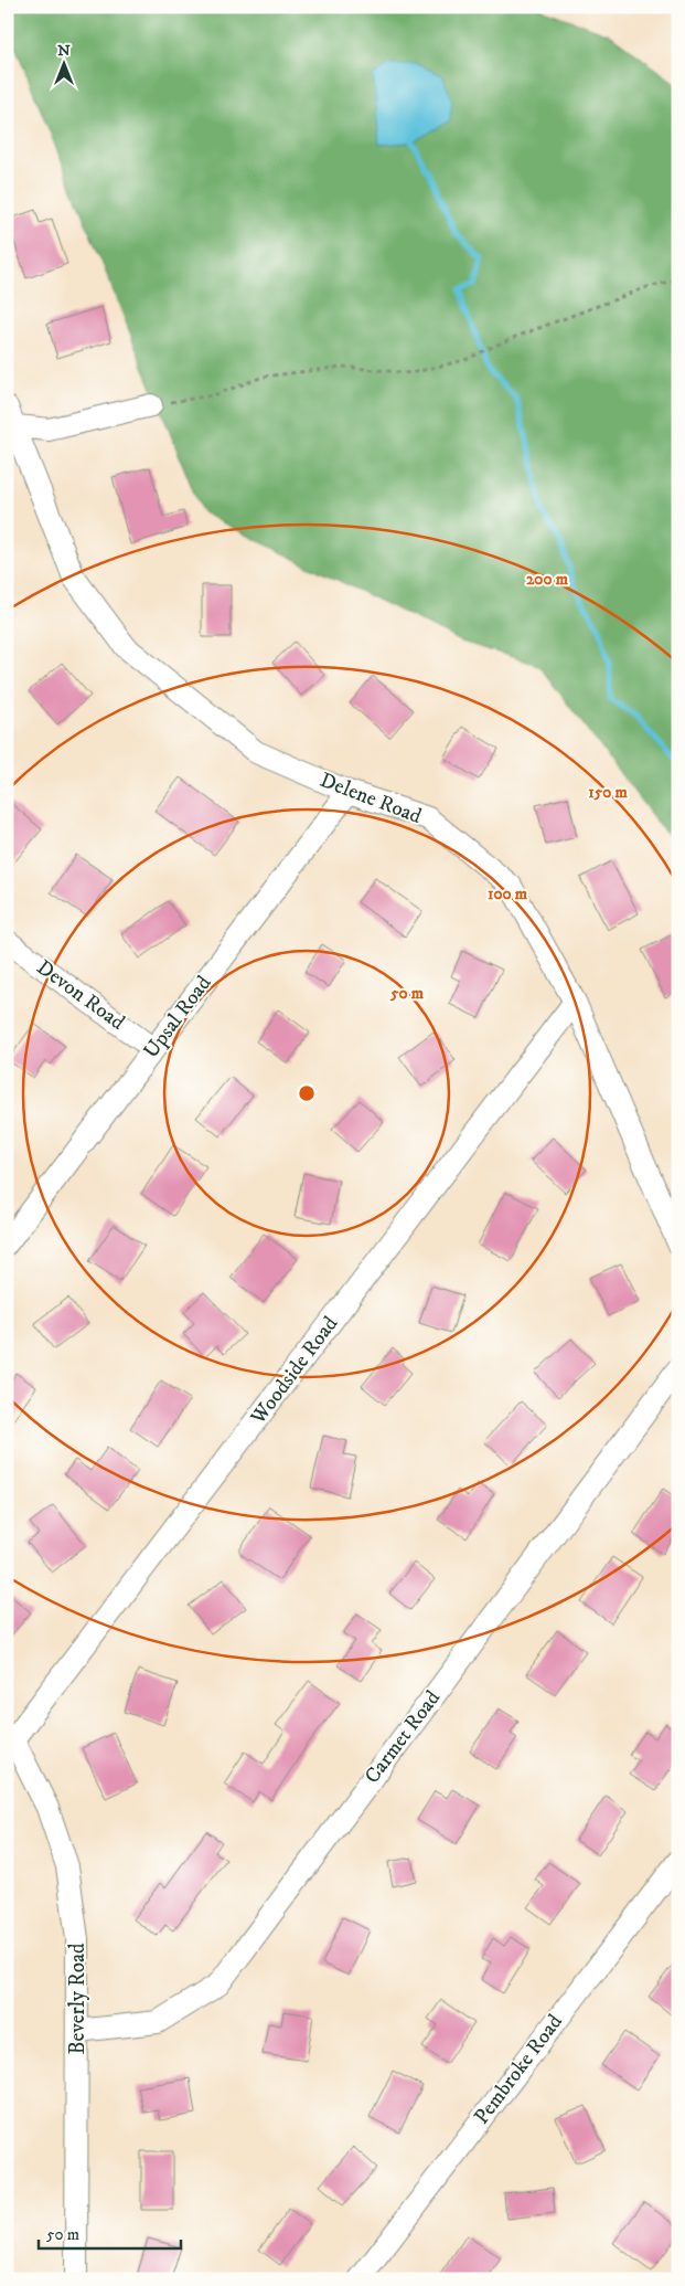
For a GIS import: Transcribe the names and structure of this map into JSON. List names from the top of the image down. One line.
{"streets":{"street":["Delene Road","Devon Road","Upsal Road","Woodside Road","Carmet Road","Beverly Road","Pembroke Road"]},"crossings":[["Delene Road","Upsal Road"],["Delene Road","Woodside Road"],["Devon Road","Upsal Road"],["Woodside Road","Beverly Road"],["Carmet Road","Beverly Road"]],"scale_bar":"50 m","north":"top","rings":["200 m","150 m","100 m","50 m"]}
